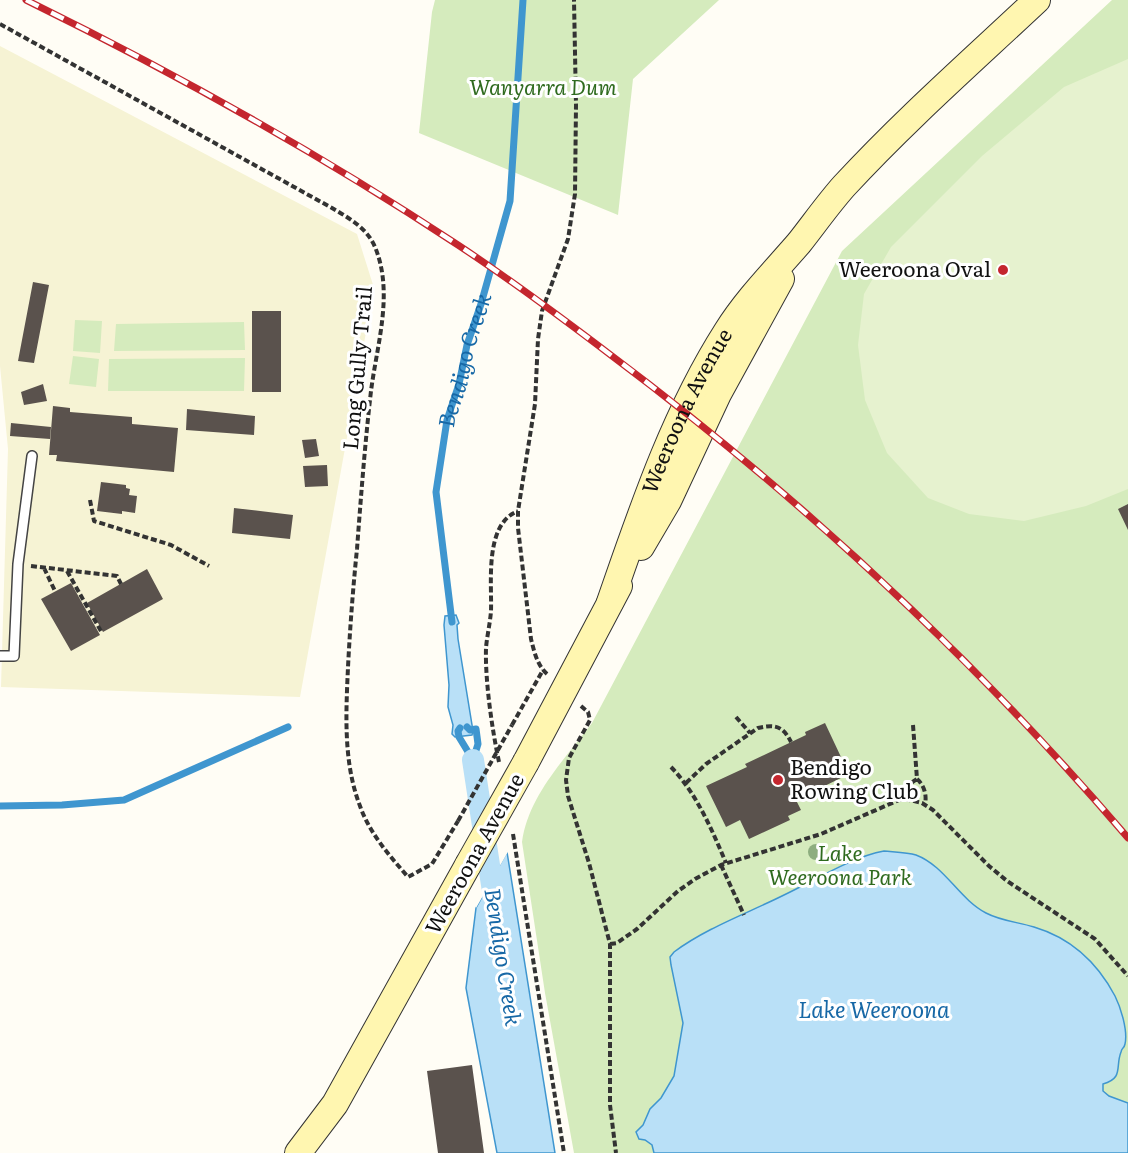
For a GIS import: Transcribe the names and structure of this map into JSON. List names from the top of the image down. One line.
{"streets":{"main road":["Weeroona Avenue"],"path":["Long Gully Trail"]},"water":["Bendigo Creek","Lake Weeroona"],"parks":["Wanyarra Dum","Lake Weeroona Park"],"places":["Weeroona Oval","Bendigo Rowing Club"]}
